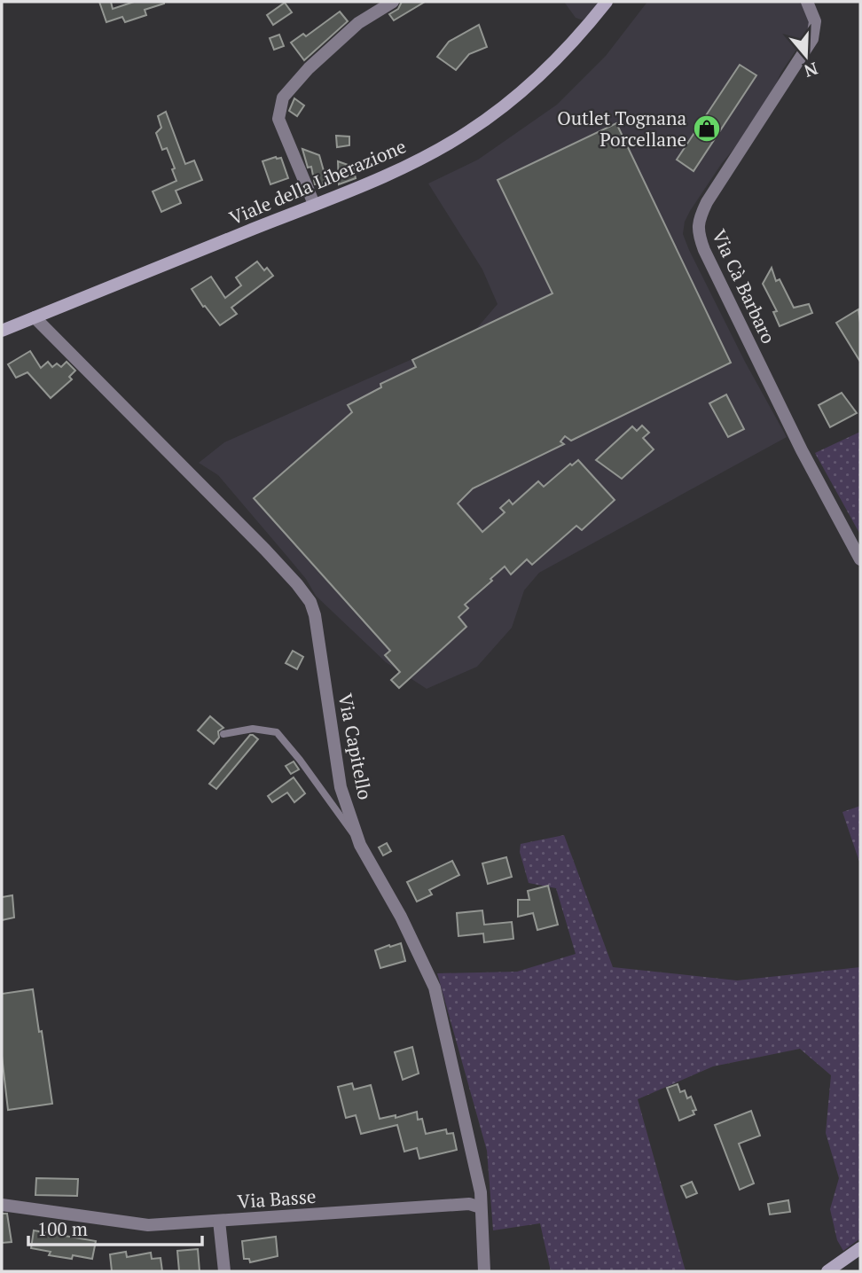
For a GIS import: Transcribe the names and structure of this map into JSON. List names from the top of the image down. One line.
{"streets":{"street":["Viale della Liberazione","Via Cà Barbaro","Via Capitello","Via Basse"]},"crossings":[["Viale della Liberazione","Via Capitello"],["Via Capitello","Via Basse"]],"places":{"shop":["Outlet Tognana Porcellane"]},"scale_bar":"100 m","north":"bottom"}
